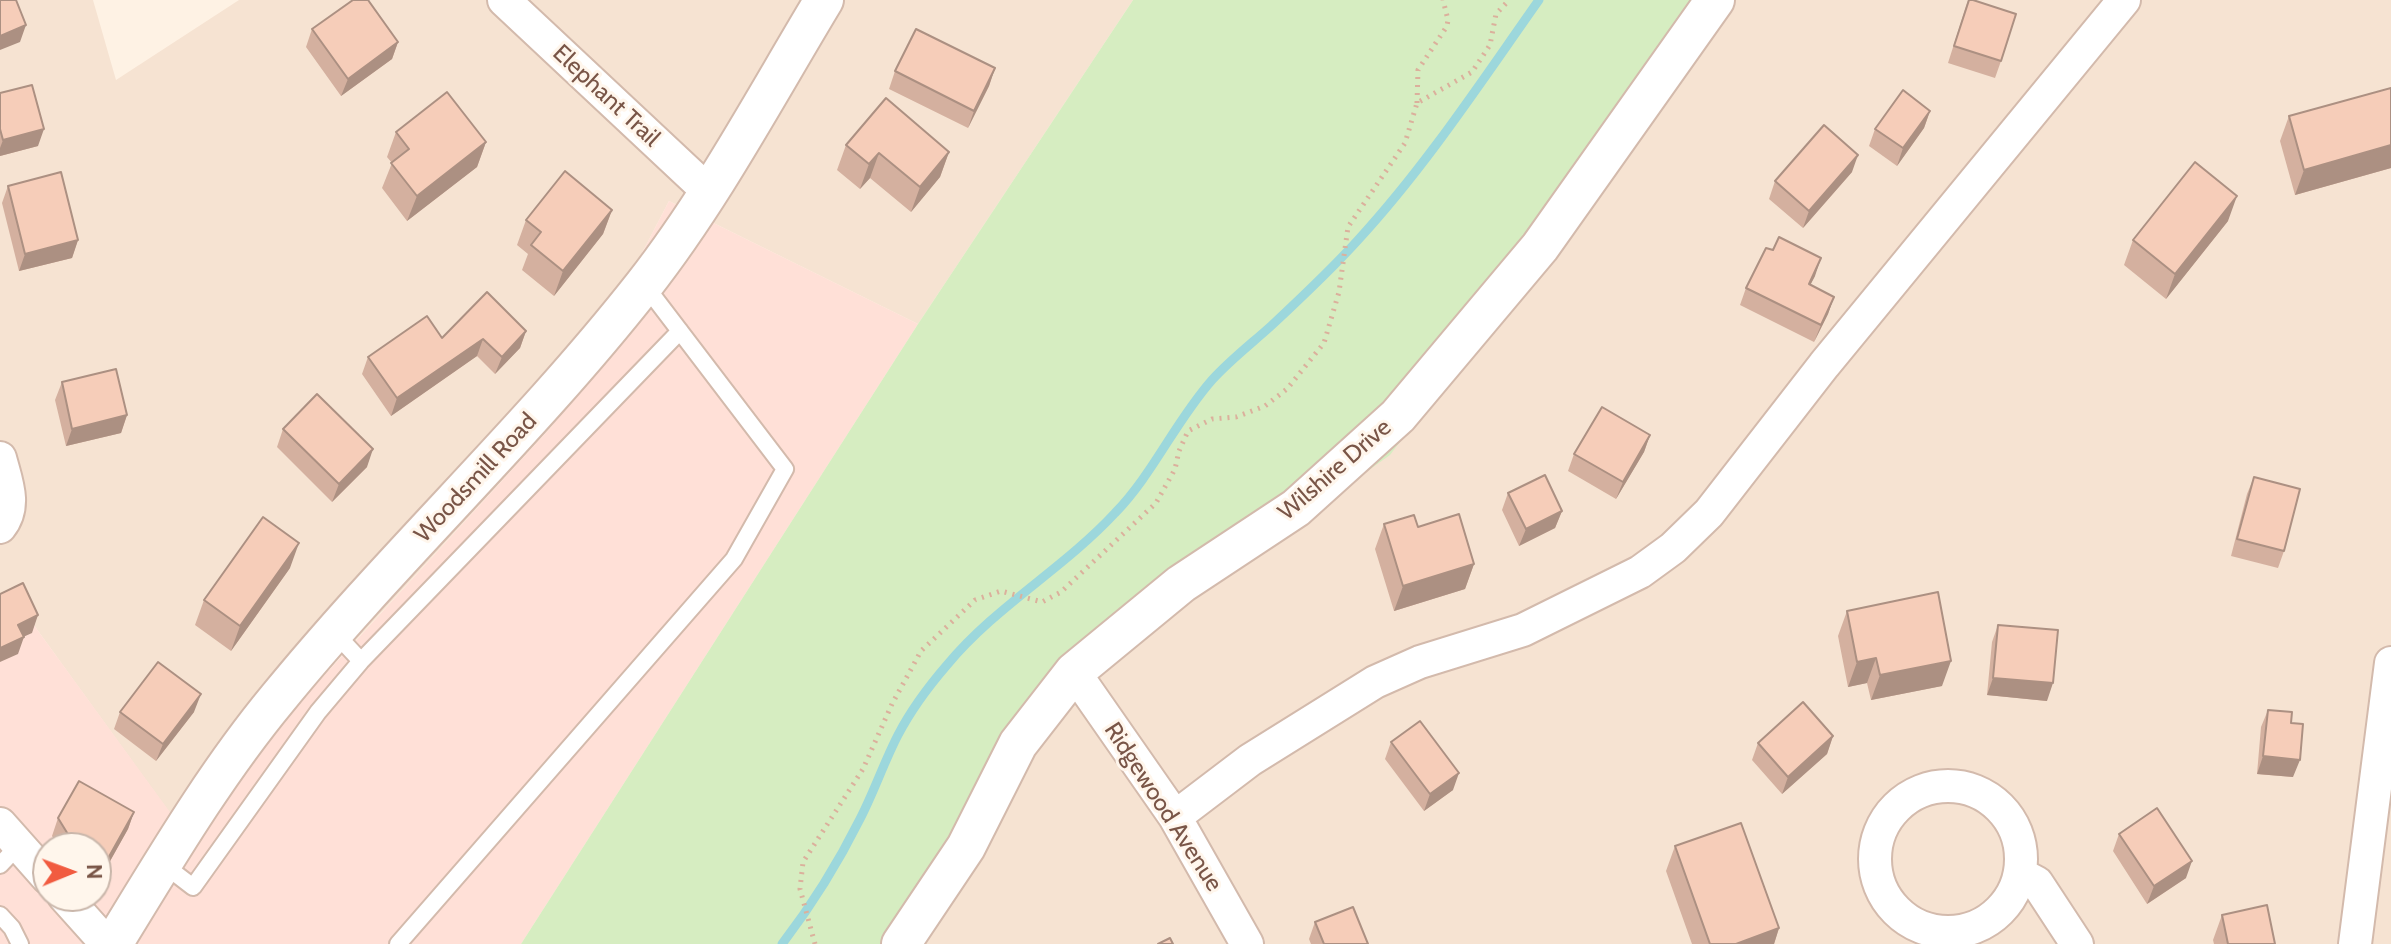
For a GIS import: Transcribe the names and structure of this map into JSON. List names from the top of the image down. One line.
{"streets":{"street":["Elephant Trail","Wilshire Drive","Woodsmill Road","Ridgewood Avenue"]},"crossings":[["Elephant Trail","Woodsmill Road"],["Wilshire Drive","Ridgewood Avenue"]],"north":"right"}
